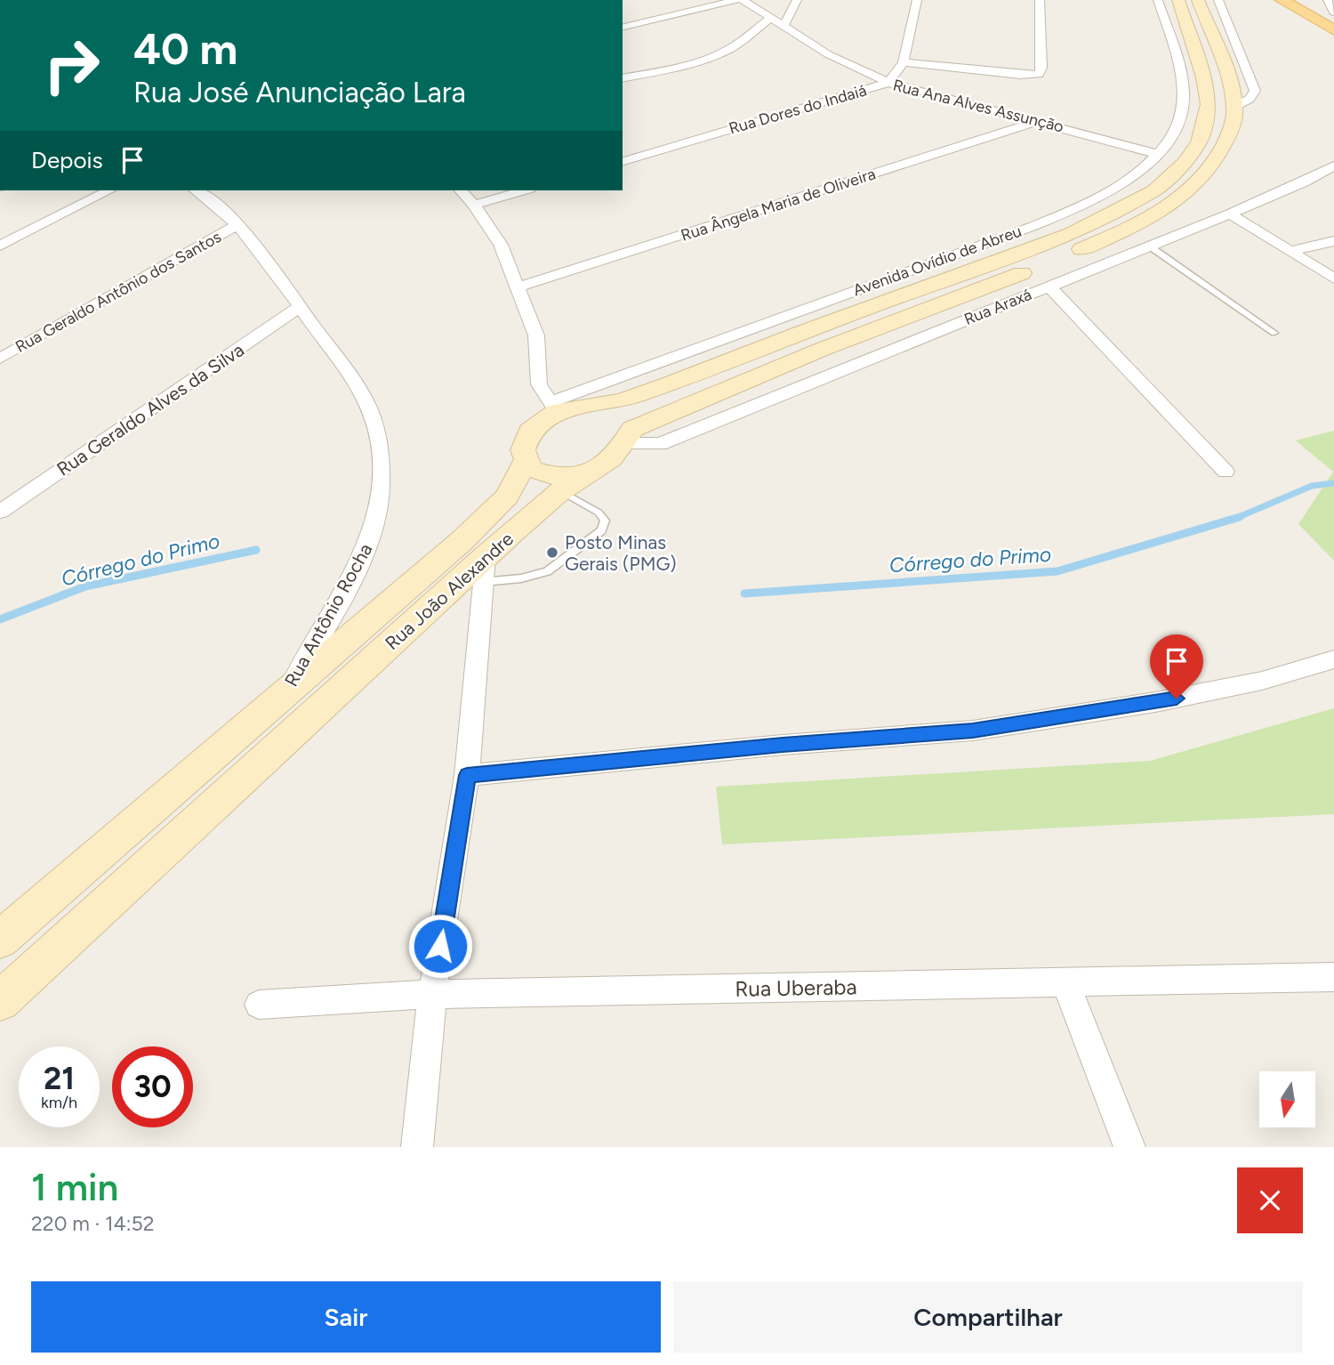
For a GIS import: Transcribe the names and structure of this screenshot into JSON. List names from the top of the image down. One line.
{"streets":{"main road":["Avenida Ovídio de Abreu","Rua João Alexandre","Rua Antônio Rocha"],"street":["Rua Ana Alves Assunção","Rua Dores do Indaiá","Rua Ângela Maria de Oliveira","Rua Geraldo Antônio dos Santos","Rua Araxá","Rua Geraldo Alves da Silva","Rua Uberaba"]},"crossings":[["Rua Ana Alves Assunção","Rua Dores do Indaiá"],["Rua Ana Alves Assunção","Rua Ângela Maria de Oliveira"],["Rua Ana Alves Assunção","Avenida Ovídio de Abreu"],["Avenida Ovídio de Abreu","Rua Araxá"],["Avenida Ovídio de Abreu","Rua João Alexandre"],["Rua Geraldo Antônio dos Santos","Rua Antônio Rocha"],["Rua Araxá","Rua João Alexandre"],["Rua Geraldo Alves da Silva","Rua Antônio Rocha"],["Rua João Alexandre","Rua Antônio Rocha"]],"water":["Córrego do Primo"],"places":["Posto Minas Gerais (PMG)"],"north":"bottom","page":{"turn":["40 m","Rua José Anunciação Lara"],"then":"Depois","speed":"21 km/h","limit":"30","heading":["1 min","220 m · 14:52"],"buttons":["Sair","Compartilhar"]}}
